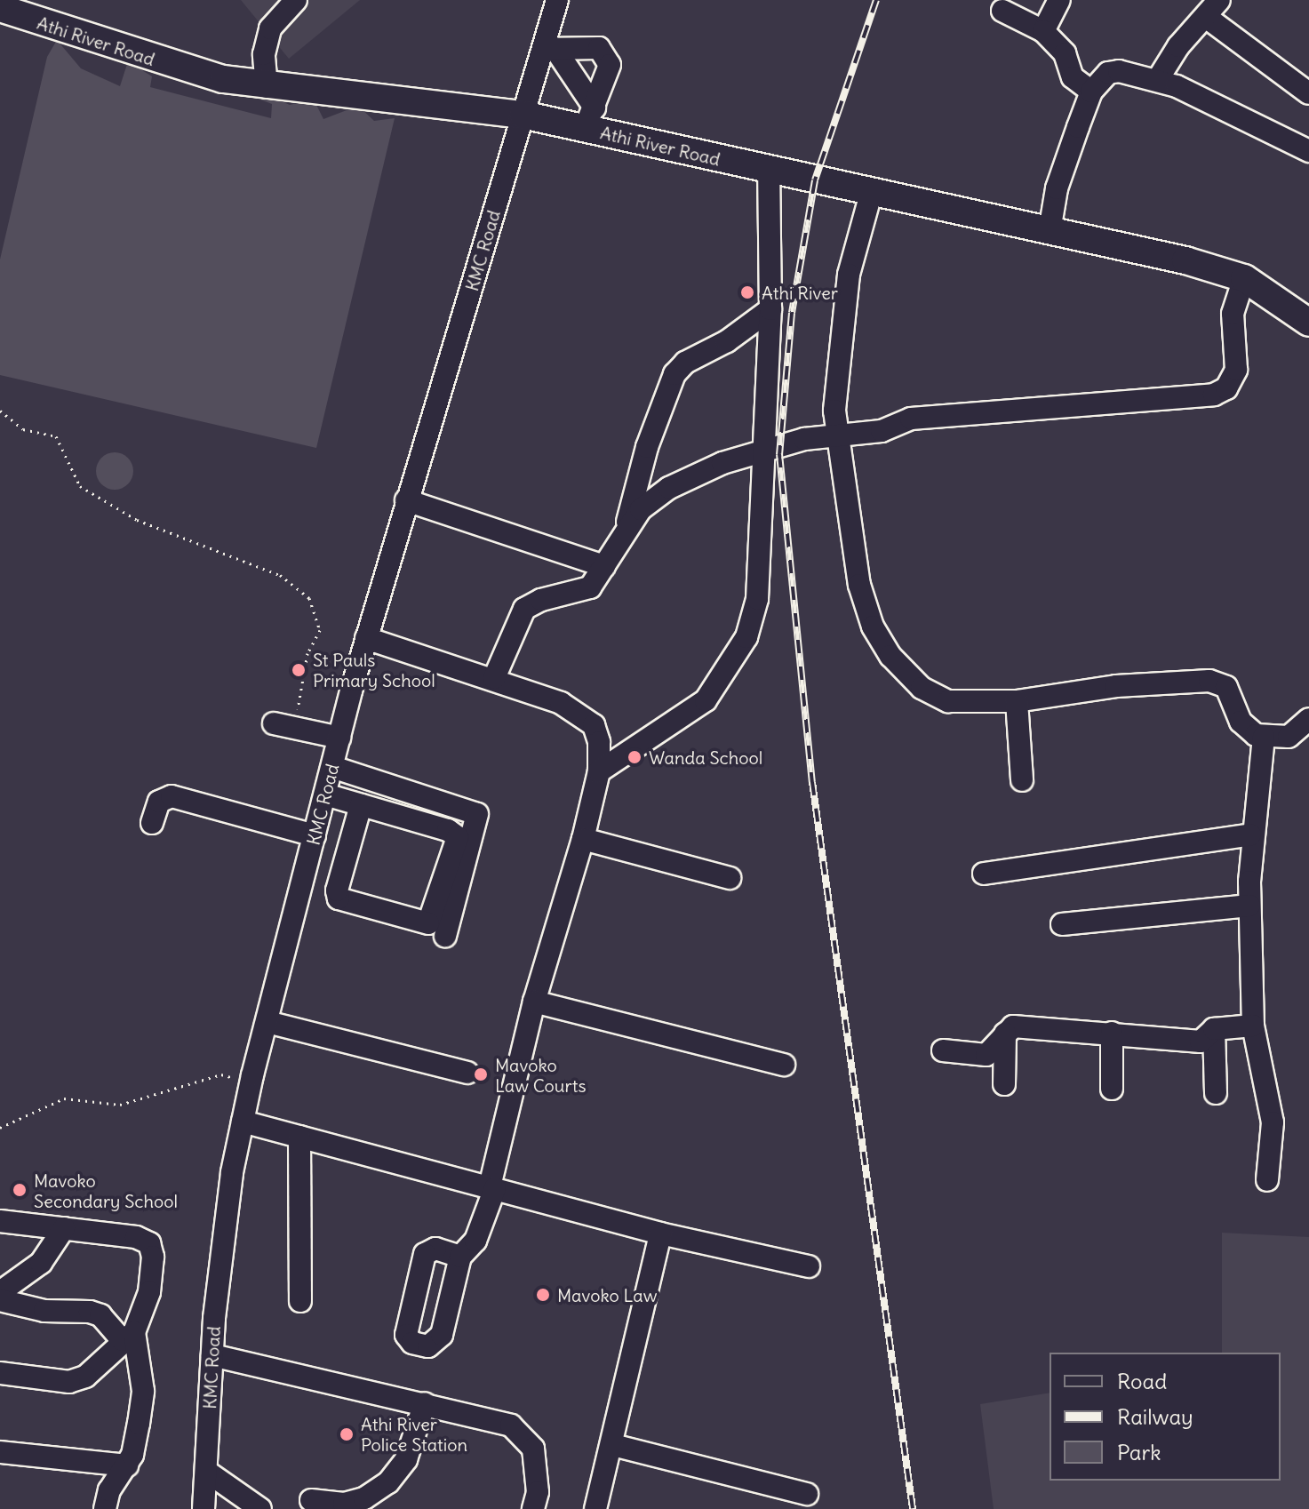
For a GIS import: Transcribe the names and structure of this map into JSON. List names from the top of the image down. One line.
{"streets":{"main road":["Athi River Road"],"street":["KMC Road"]},"crossings":[["Athi River Road","KMC Road"]],"places":["Athi River","St Pauls Primary School","Wanda School","Mavoko Law Courts","Mavoko Secondary School","Mavoko Law","Athi River Police Station"],"legend":["Road","Railway","Park"]}
